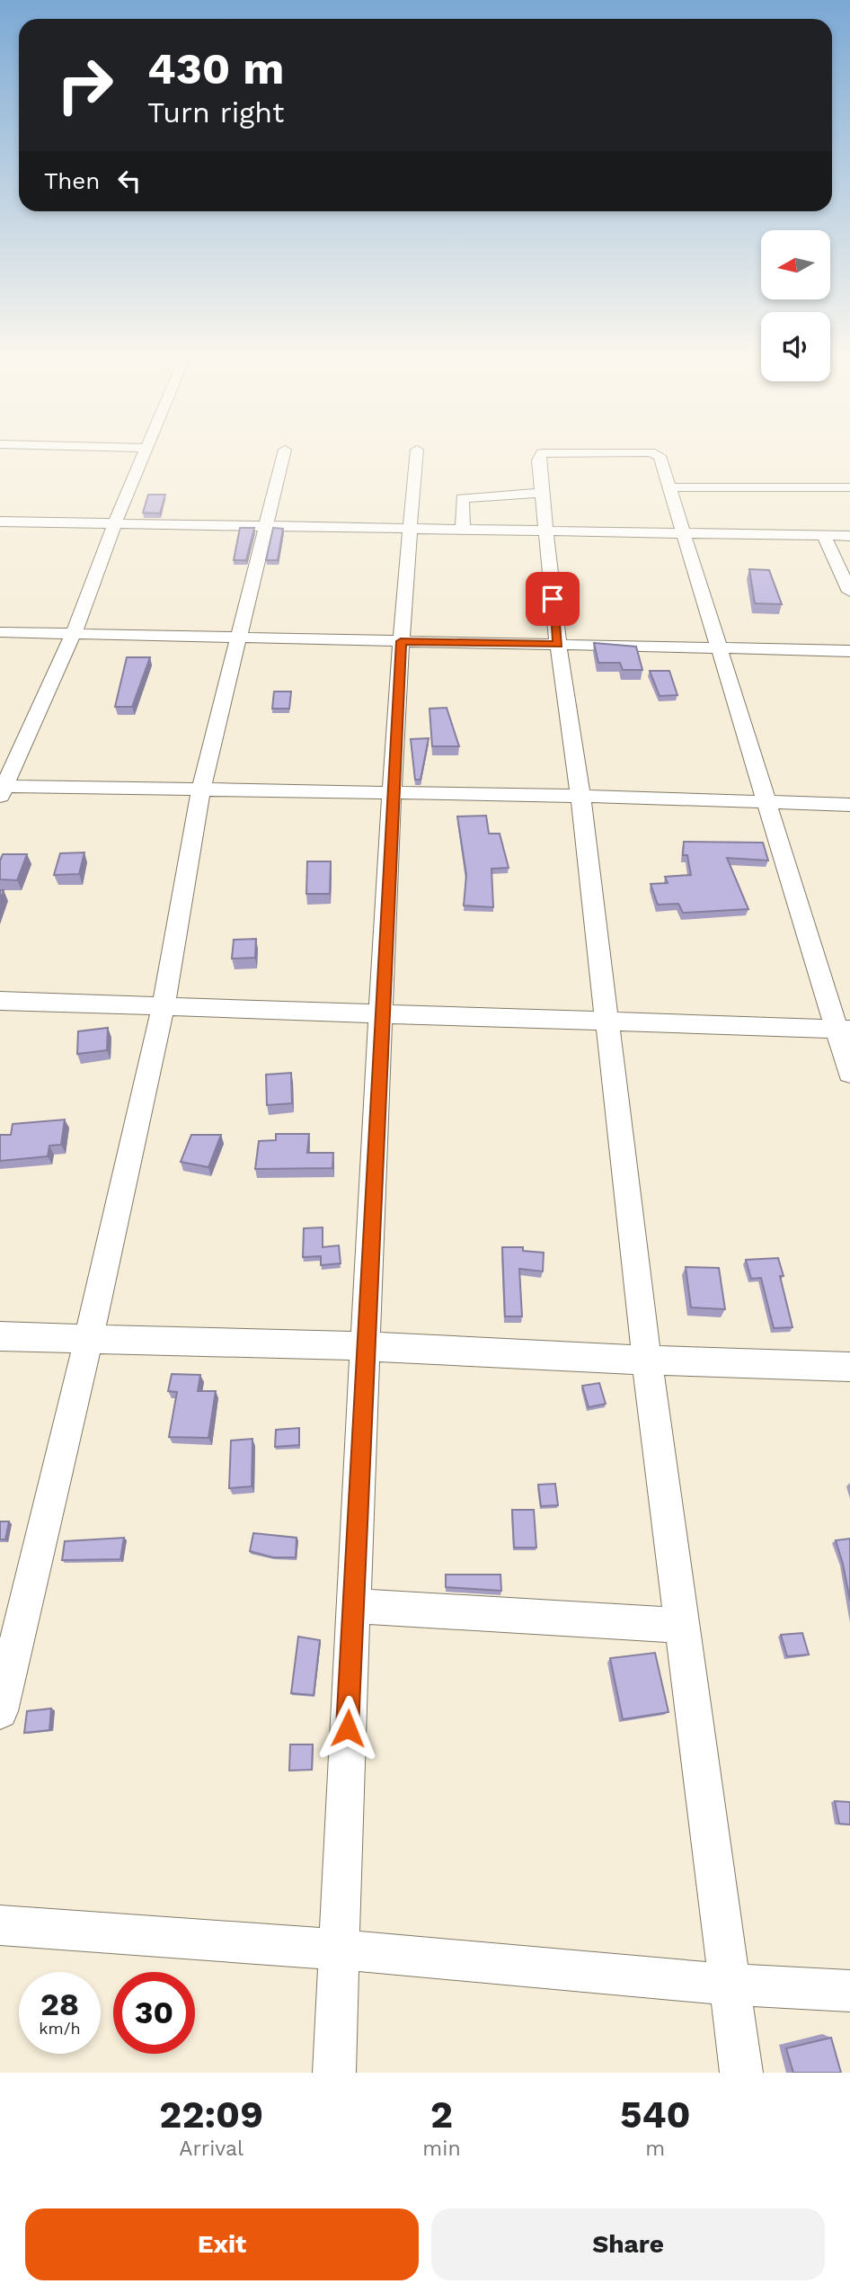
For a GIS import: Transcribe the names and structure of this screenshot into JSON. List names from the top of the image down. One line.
{"north":"left","page":{"turn":["430 m","Turn right"],"then":"Then","speed":"28 km/h","limit":"30","eta":["22:09","Arrival","2","min","540","m"],"buttons":["Exit","Share"]}}
